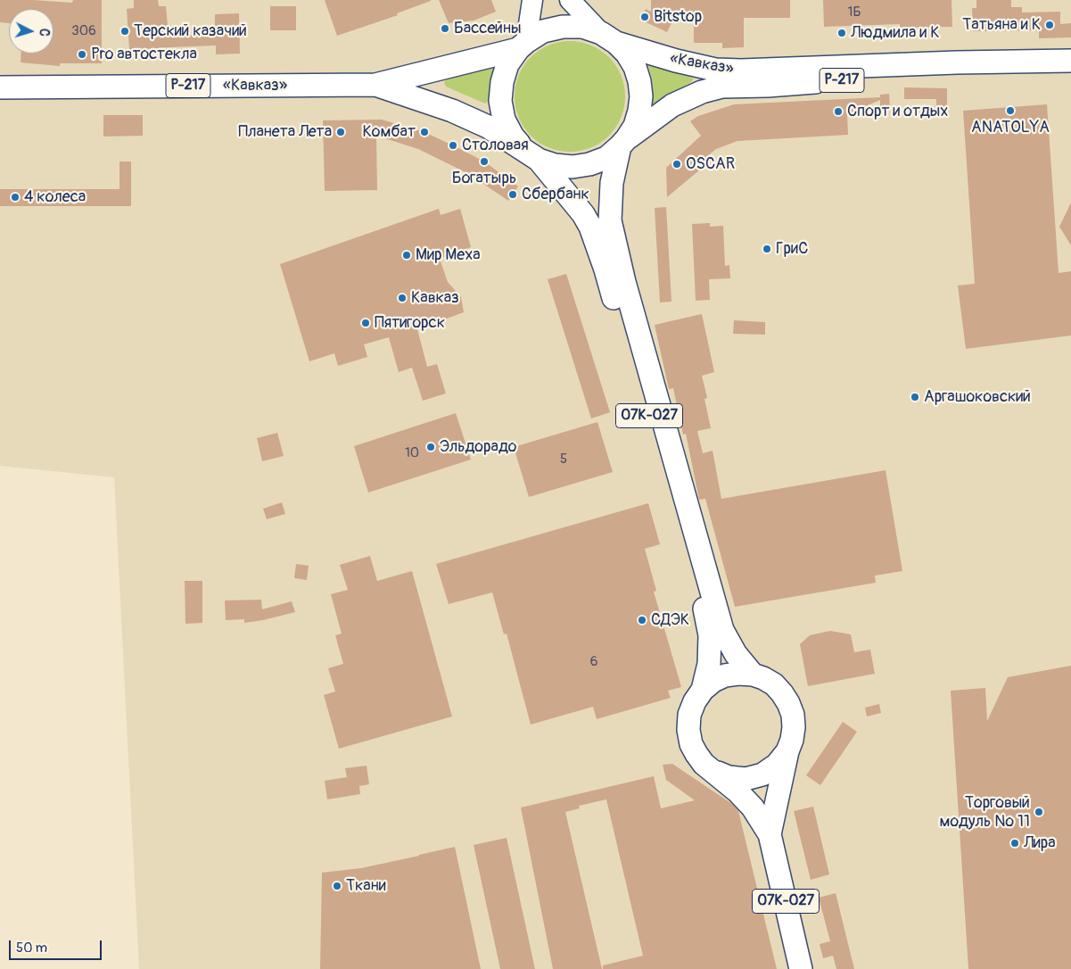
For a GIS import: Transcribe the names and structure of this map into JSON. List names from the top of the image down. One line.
{"streets":{"main road":["«Кавказ»","Р-217","07К-027"]},"crossings":[["«Кавказ»","07К-027"]],"places":["Bitstop","Татьяна и К","Бассейны","Терский казачий","Людмила и К","Pro автостекла","ANATOLYA","Спорт и отдых","Планета Лета","Комбат","Столовая","Богатырь","OSCAR","Сбербанк","4 колеса","ГриС","Мир Меха","Кавказ","Пятигорск","Аргашоковский","Эльдорадо","СДЭК","Торговый модуль № 11","Лира","Ткани"],"house_numbers":["1Б","306","10","5","6"],"scale_bar":"50 m","north":"right"}
